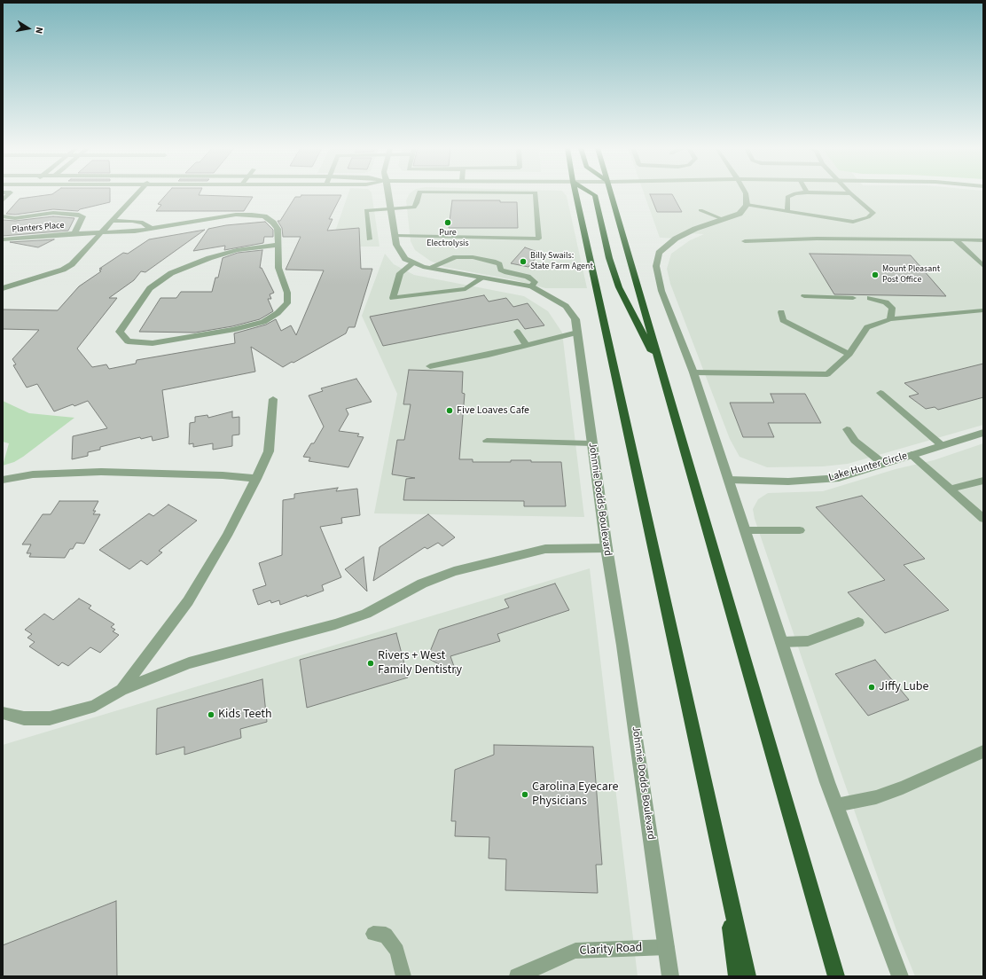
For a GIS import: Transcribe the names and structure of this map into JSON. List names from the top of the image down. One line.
{"streets":{"street":["Planters Place","Lake Hunter Circle","Johnnie Dodds Boulevard"],"lane":["Clarity Road"]},"crossings":[["Johnnie Dodds Boulevard","Clarity Road"]],"places":["Pure Electrolysis","Billy Swails: State Farm Agent","Mount Pleasant Post Office","Five Loaves Cafe","Rivers + West Family Dentistry","Jiffy Lube","Kids Teeth","Carolina Eyecare Physicians"],"north":"right"}
